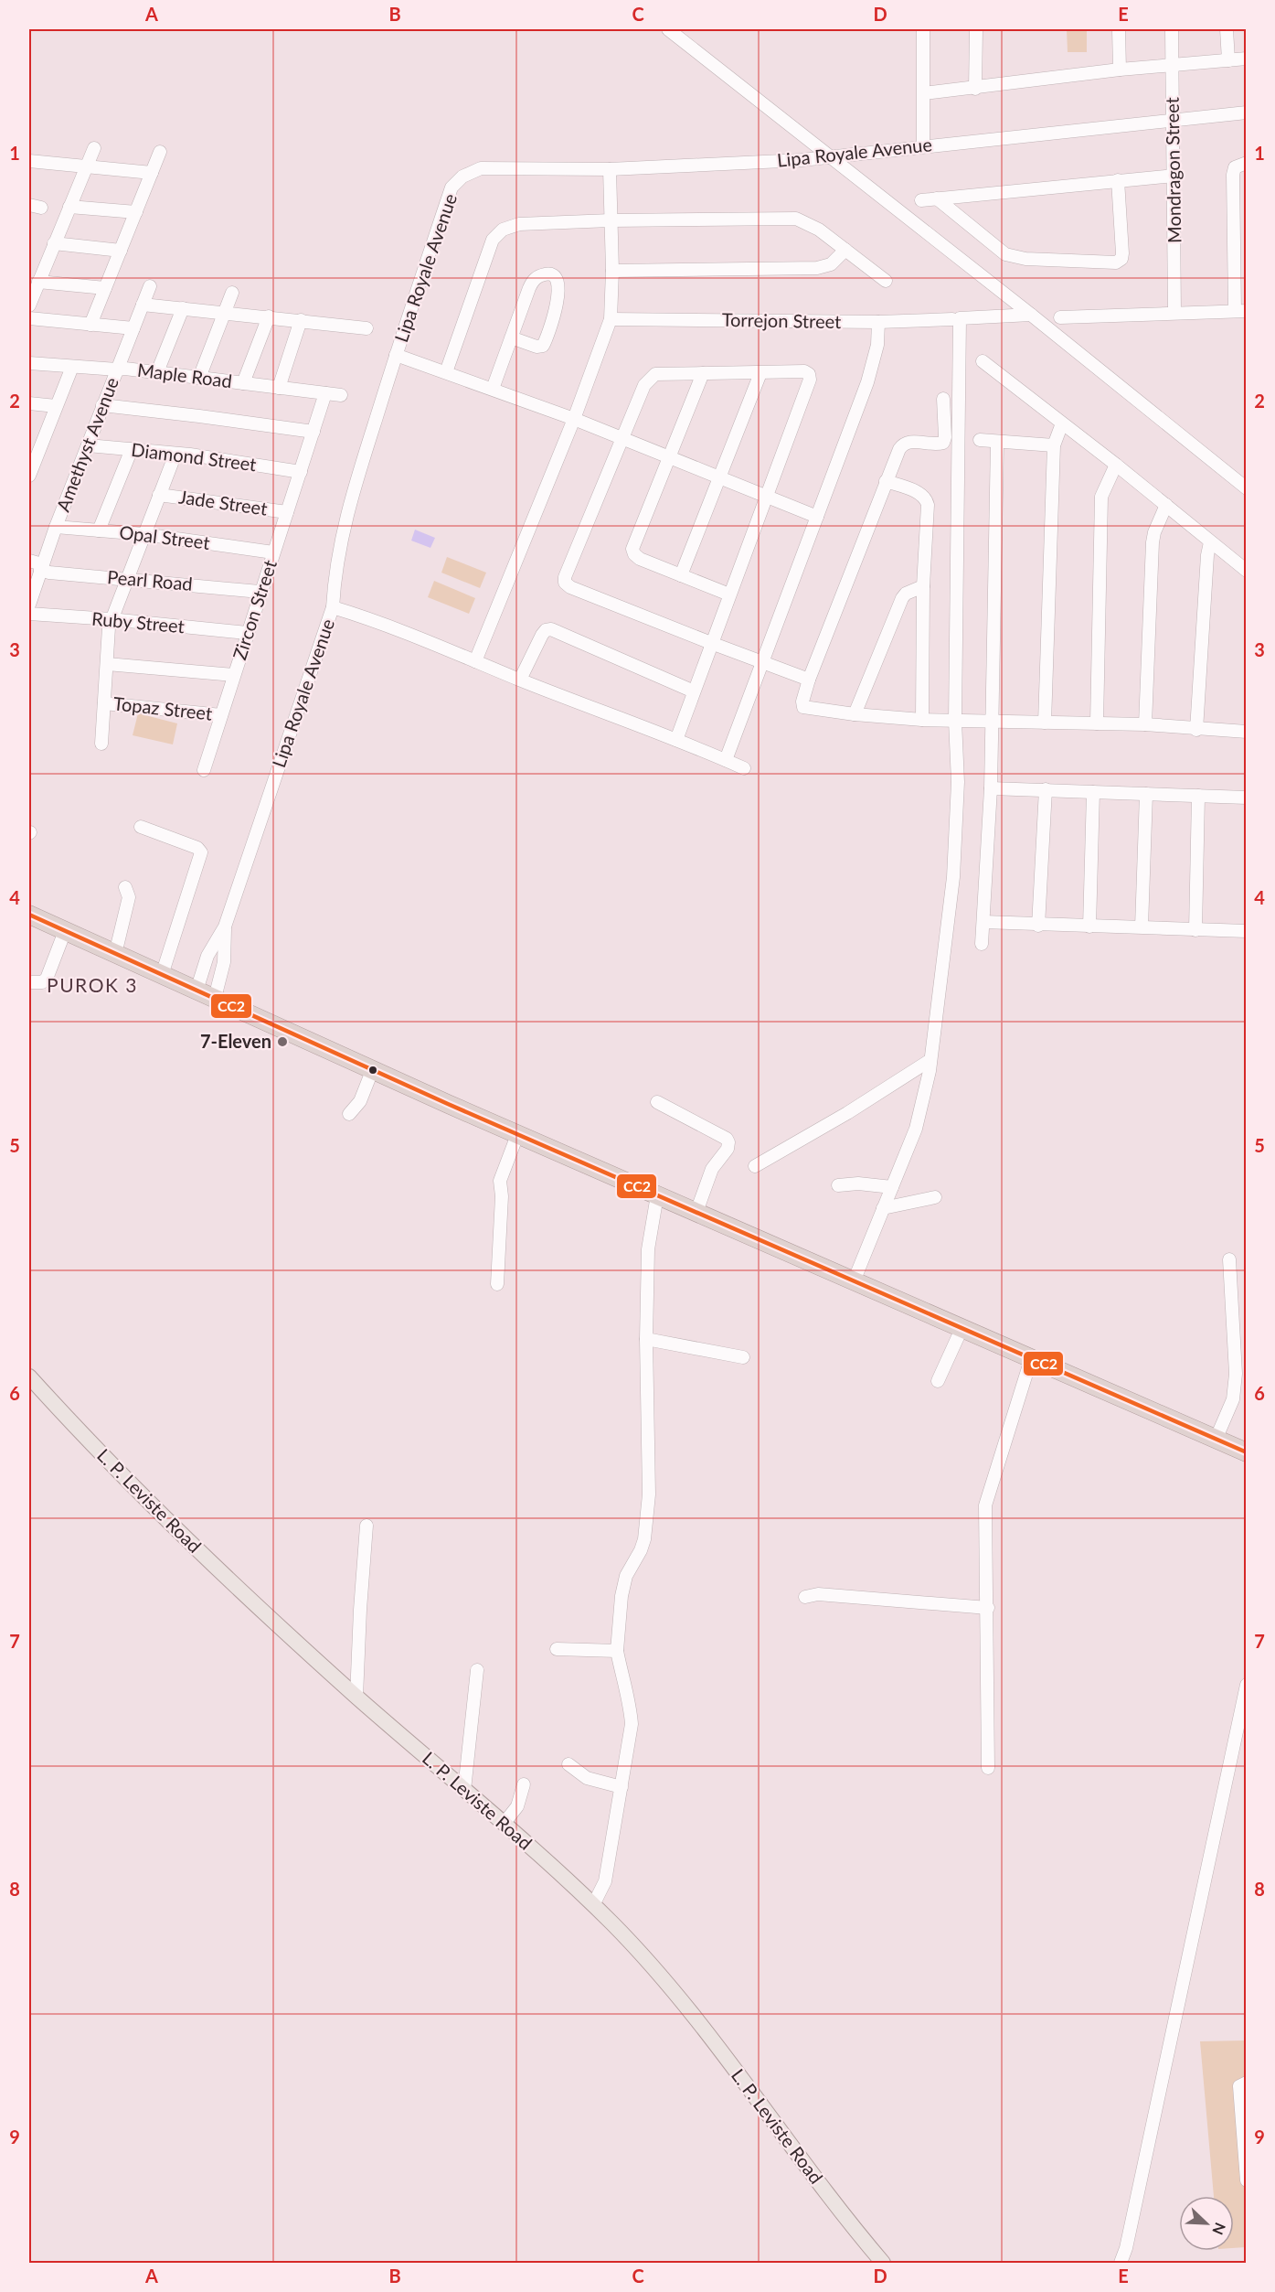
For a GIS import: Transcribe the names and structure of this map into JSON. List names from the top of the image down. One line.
{"streets":{"main road":["L. P. Leviste Road"],"street":["Lipa Royale Avenue","Mondragon Street","Torrejon Street","Maple Road","Amethyst Avenue","Diamond Street","Jade Street","Opal Street","Pearl Road","Zircon Street","Ruby Street","Topaz Street"]},"crossings":[["Lipa Royale Avenue","Mondragon Street"],["Maple Road","Amethyst Avenue"],["Maple Road","Zircon Street"],["Amethyst Avenue","Diamond Street"],["Amethyst Avenue","Opal Street"],["Amethyst Avenue","Pearl Road"],["Diamond Street","Zircon Street"],["Jade Street","Zircon Street"],["Opal Street","Zircon Street"],["Pearl Road","Zircon Street"],["Zircon Street","Ruby Street"],["Zircon Street","Topaz Street"]],"districts":["PUROK 3"],"places":["7-Eleven"],"lines":["transit line CC2"],"north":"bottom right","grid":{"columns":["A","B","C","D","E"],"rows":["1","2","3","4","5","6","7","8","9"]}}
